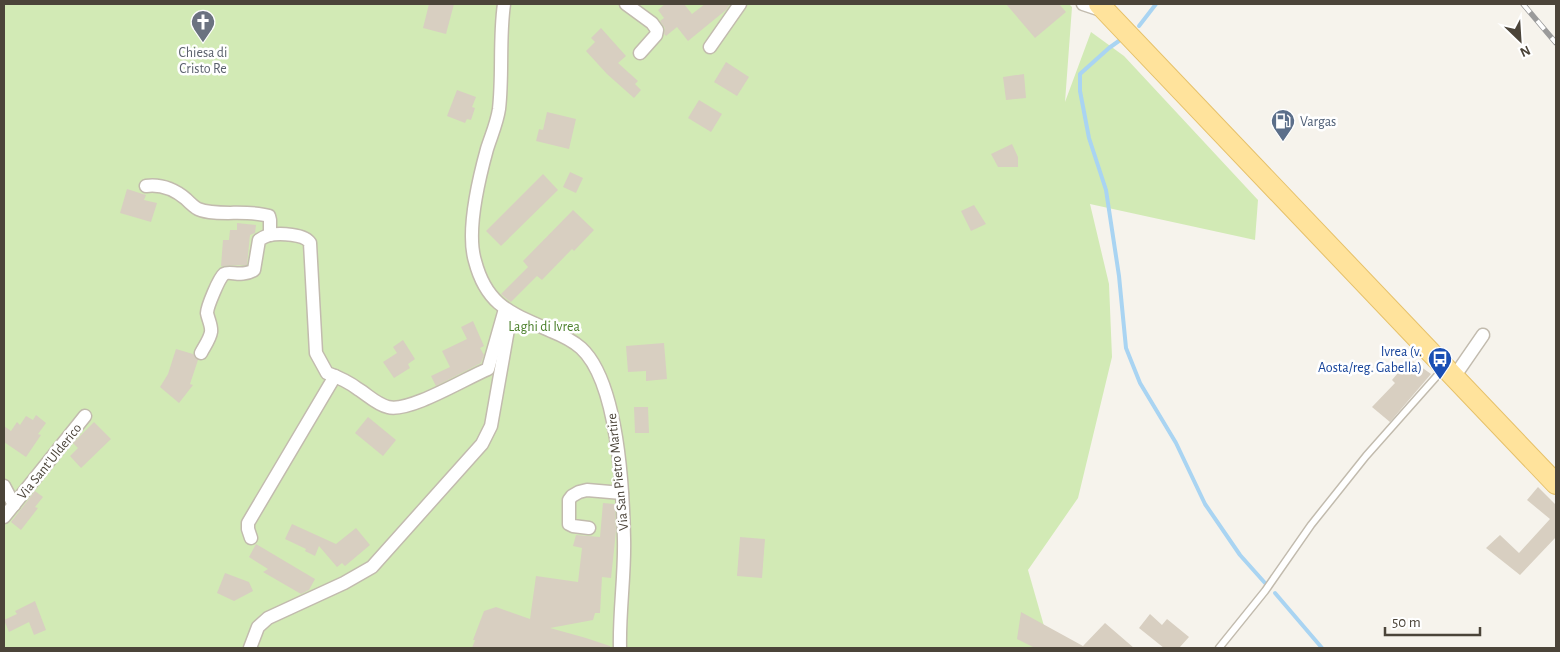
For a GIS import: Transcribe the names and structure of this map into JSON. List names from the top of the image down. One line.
{"streets":{"street":["Via Sant'Ulderico","Via San Pietro Martire"]},"parks":["Laghi di Ivrea"],"places":{"church":["Chiesa di Cristo Re"],"fuel station":["Vargas"],"bus stop":["Ivrea (v. Aosta/reg. Gabella)"]},"scale_bar":"50 m","north":"bottom right"}
